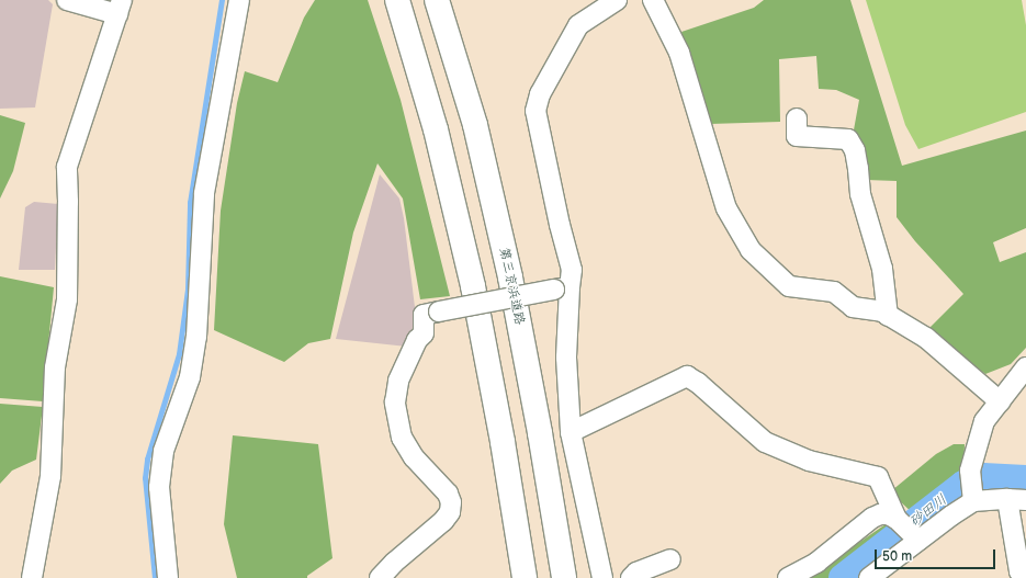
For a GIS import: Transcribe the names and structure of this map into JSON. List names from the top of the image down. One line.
{"streets":{"highway":["第三京浜道路"]},"water":["砂田川"],"scale_bar":"50 m"}
